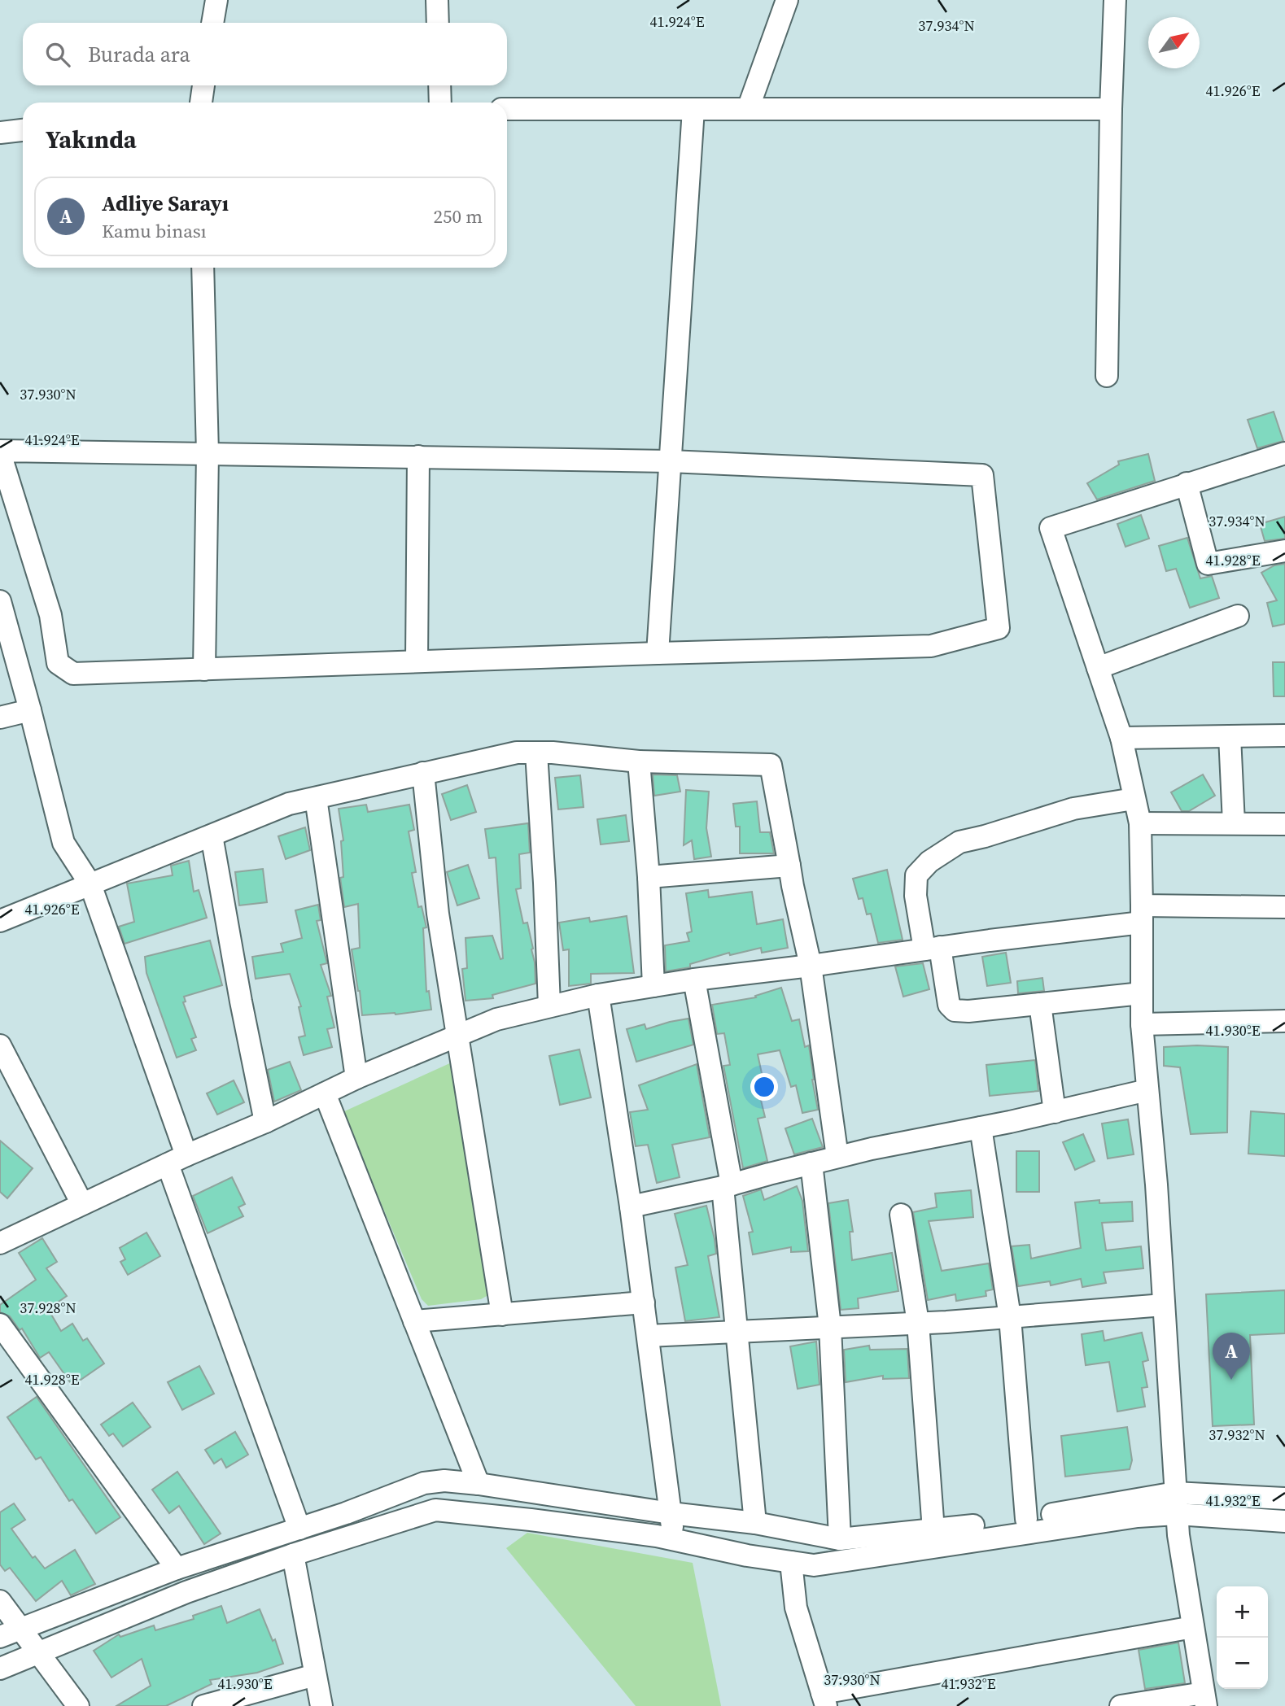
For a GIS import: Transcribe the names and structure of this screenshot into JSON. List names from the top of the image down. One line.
{"north":"top right","page":{"search":"Burada ara","heading":"Yakında","list":[{"mark":"A","name":"Adliye Sarayı","note":"Kamu binası","value":"250 m"}],"pins":"A","map_buttons":["+","−"]},"coordinates":["41.924°E","37.934°N","41.926°E","37.930°N","41.928°E","41.930°E","37.928°N","37.932°N","41.932°E"]}
